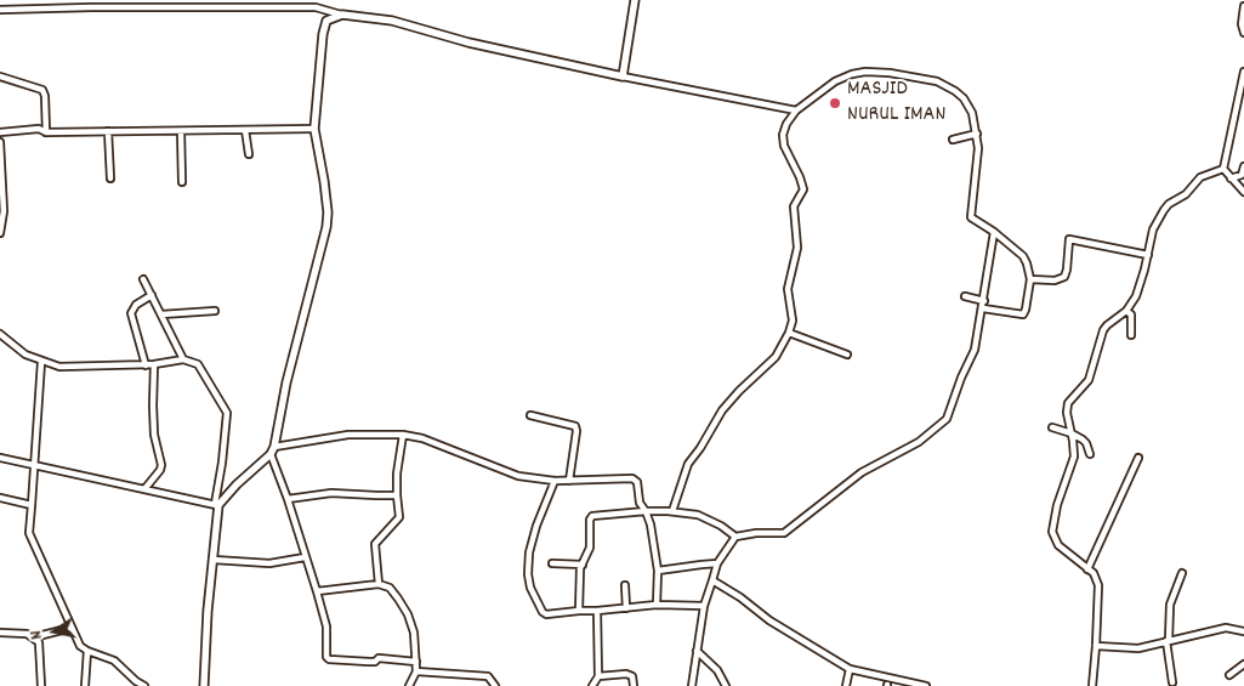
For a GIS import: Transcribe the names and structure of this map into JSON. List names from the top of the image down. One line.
{"places":["MASJID NURUL IMAN"],"north":"left"}
